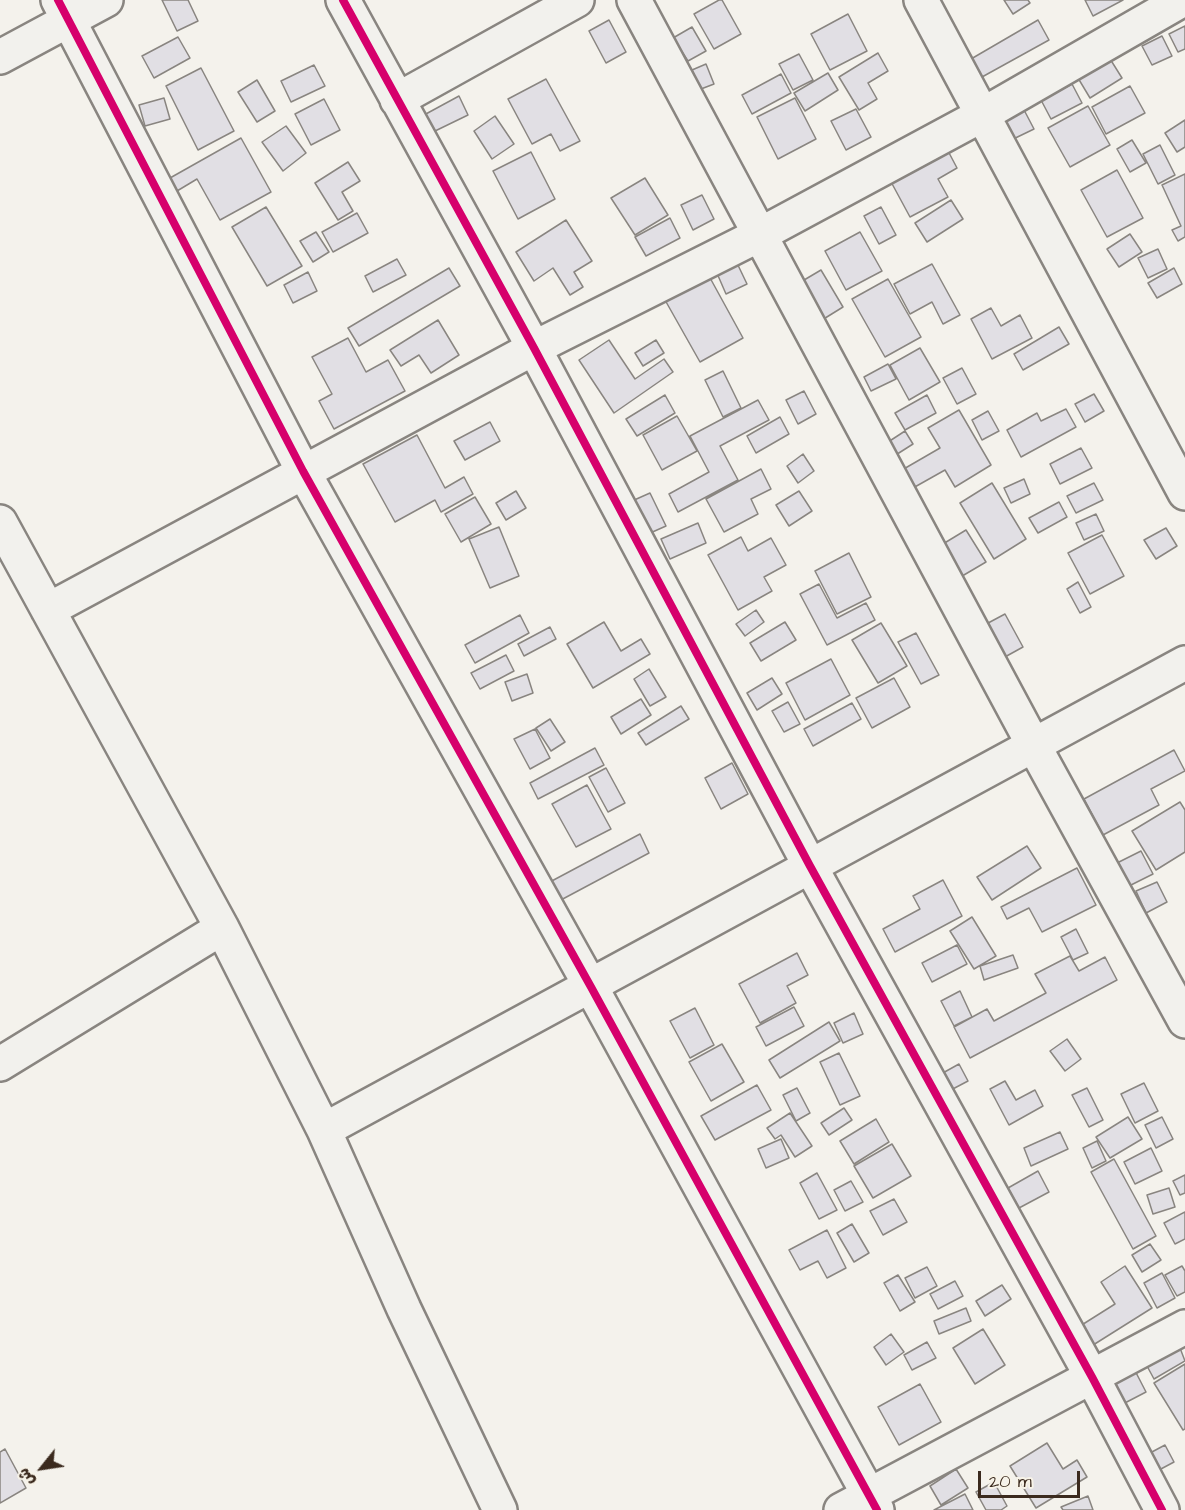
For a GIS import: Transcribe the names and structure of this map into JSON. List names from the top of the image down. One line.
{"scale_bar":"20 m","north":"bottom left"}
